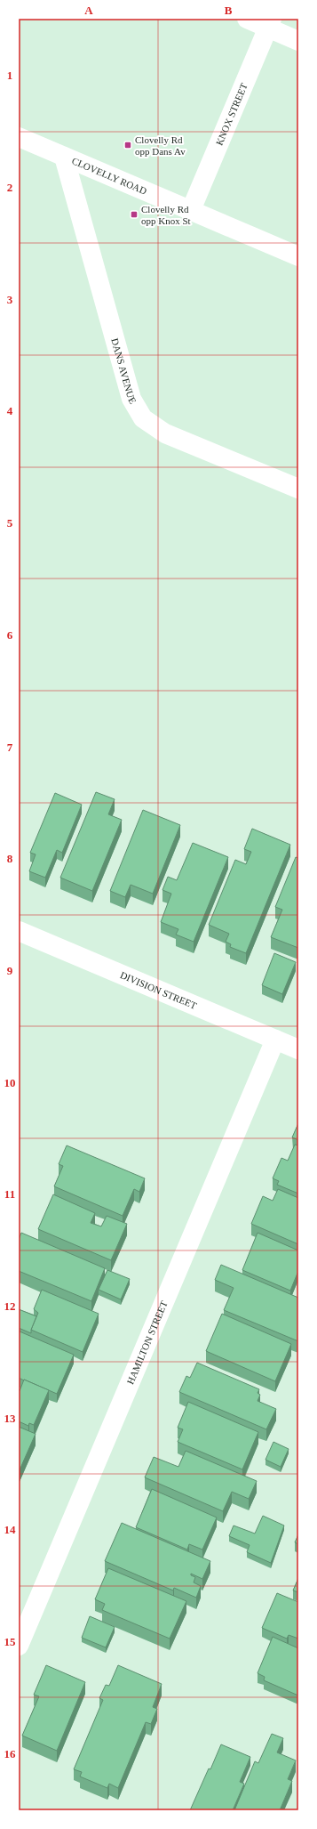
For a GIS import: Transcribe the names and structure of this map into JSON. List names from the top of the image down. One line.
{"streets":{"street":["KNOX STREET","CLOVELLY ROAD","DANS AVENUE","DIVISION STREET","HAMILTON STREET"]},"crossings":[["KNOX STREET","CLOVELLY ROAD"],["CLOVELLY ROAD","DANS AVENUE"],["DIVISION STREET","HAMILTON STREET"]],"places":{"transit":["Clovelly Rd opp Dans Av","Clovelly Rd opp Knox St"]},"grid":{"columns":["A","B"],"rows":["1","2","3","4","5","6","7","8","9","10","11","12","13","14","15","16"]}}
